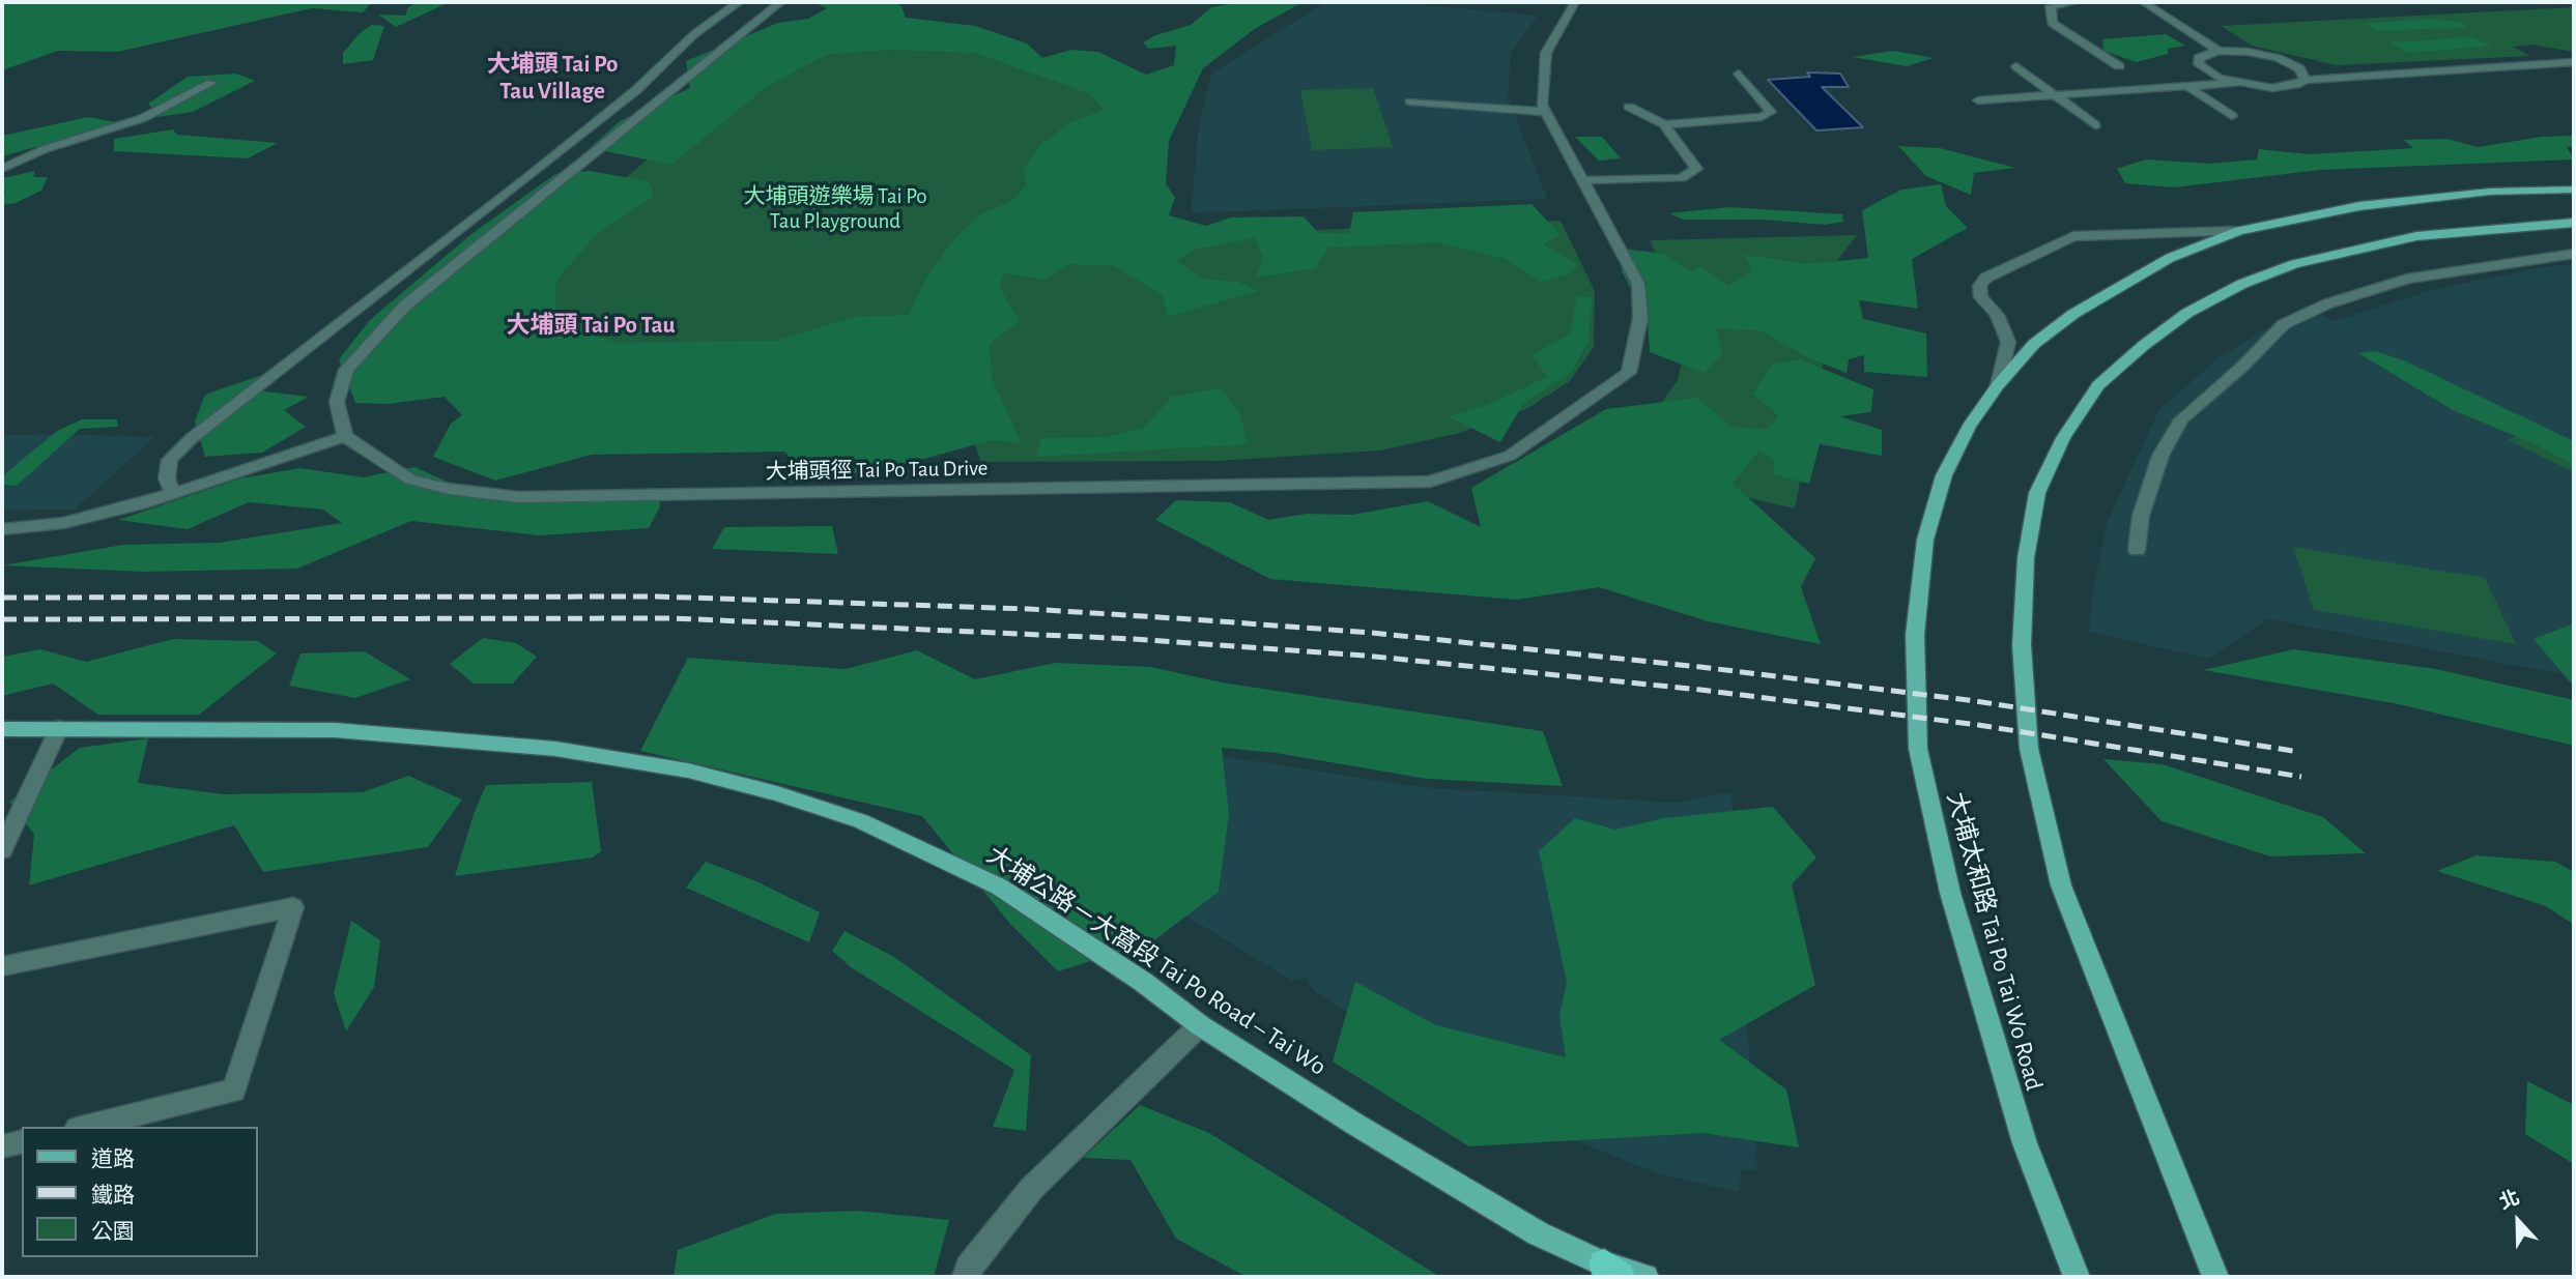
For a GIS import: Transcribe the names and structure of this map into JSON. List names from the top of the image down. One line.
{"streets":{"main road":["大埔太和路 Tai Po Tai Wo Road","大埔公路－大窩段 Tai Po Road – Tai Wo"],"street":["大埔頭徑 Tai Po Tau Drive"]},"districts":["大埔頭 Tai Po Tau Village","大埔頭 Tai Po Tau"],"parks":["大埔頭遊樂場 Tai Po Tau Playground"],"legend":["道路","鐵路","公園"],"north":"top"}
